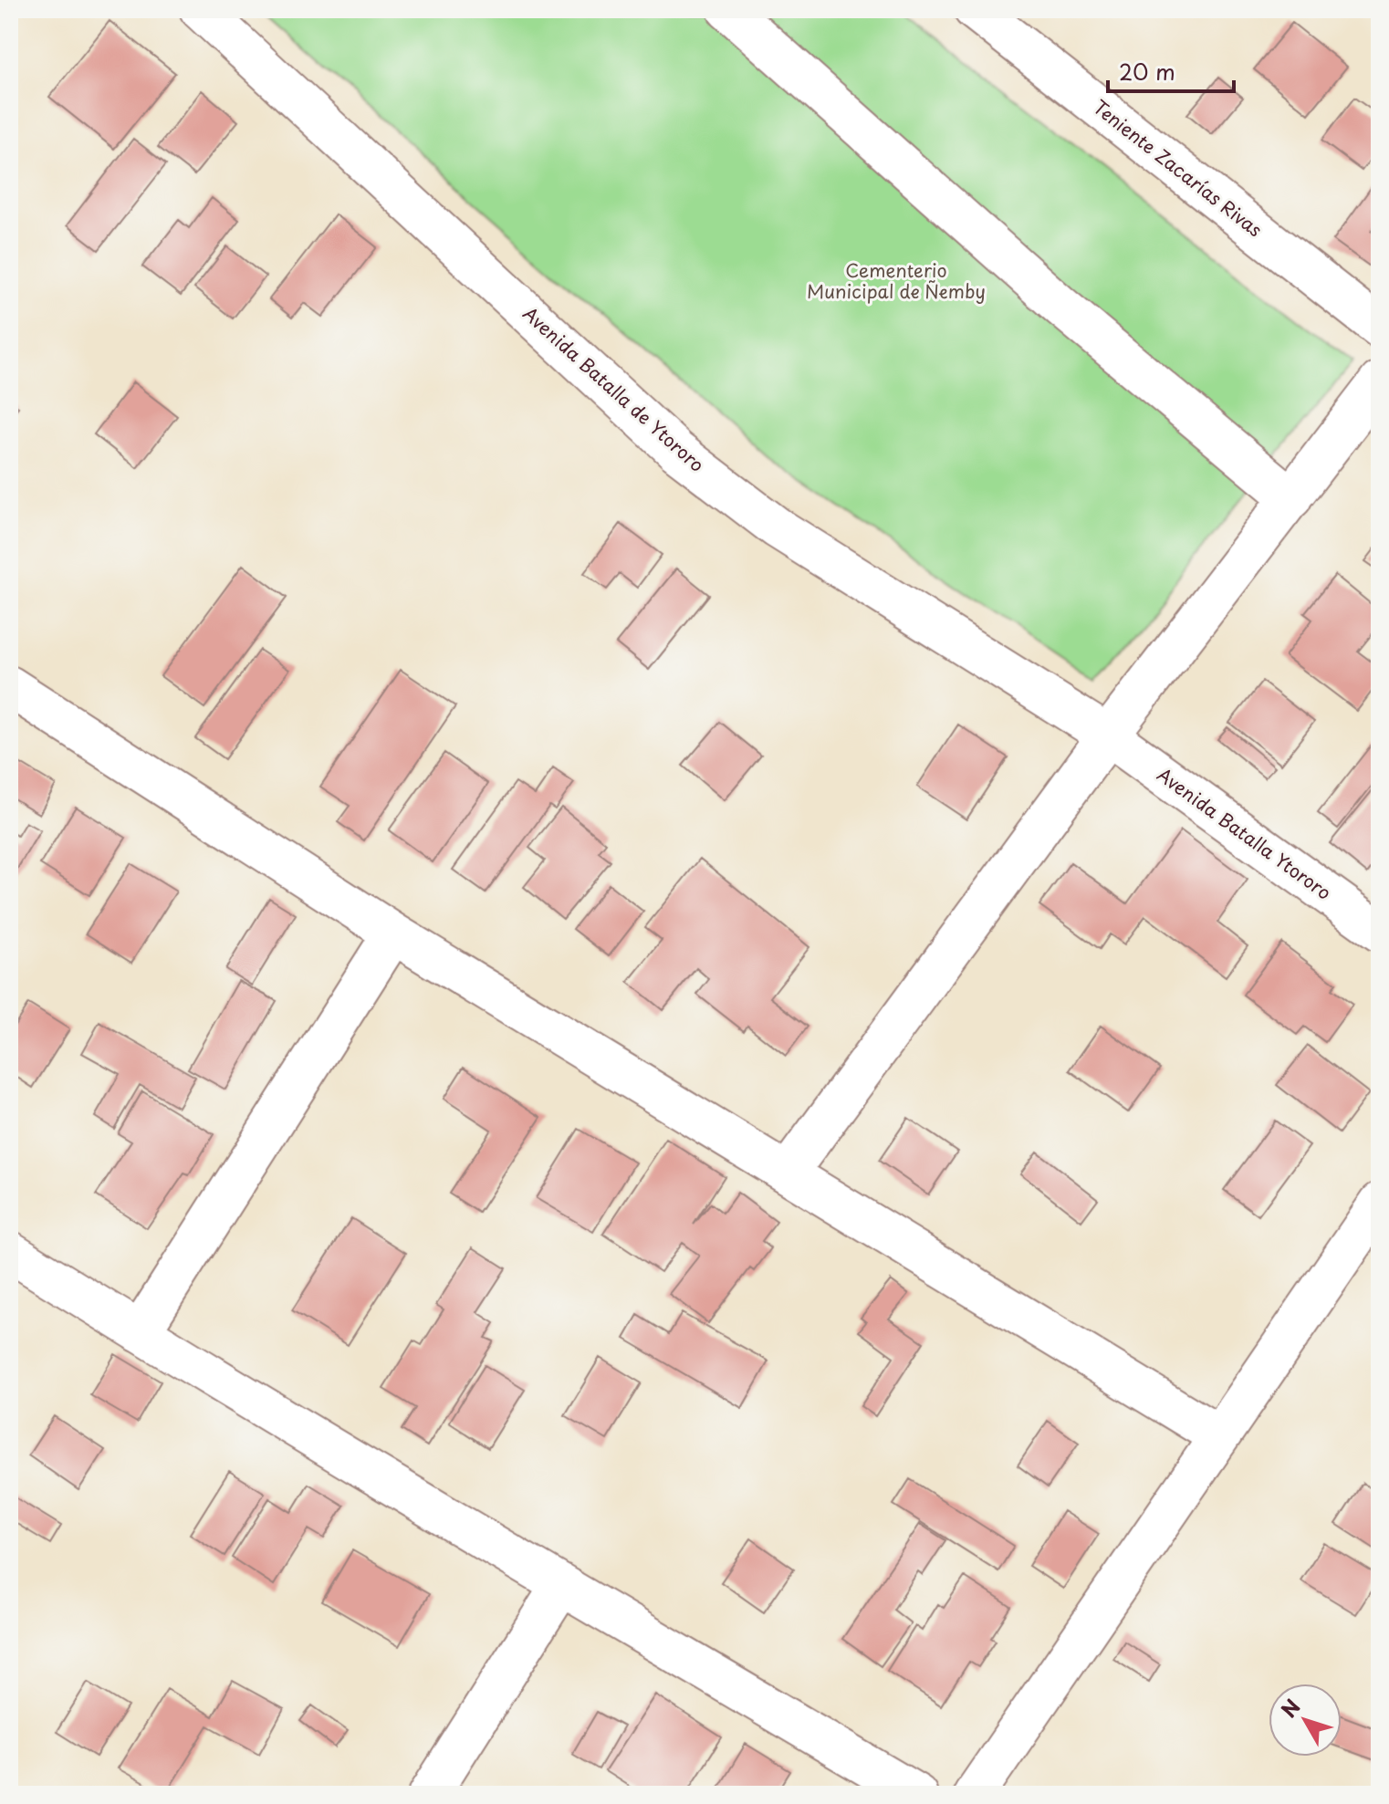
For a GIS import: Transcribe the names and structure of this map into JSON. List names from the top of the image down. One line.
{"streets":{"street":["Teniente Zacarías Rivas","Avenida Batalla de Ytororo","Avenida Batalla Ytororo"]},"crossings":[["Avenida Batalla de Ytororo","Avenida Batalla Ytororo"]],"parks":["Cementerio Municipal de Ñemby"],"scale_bar":"20 m","north":"top left"}
